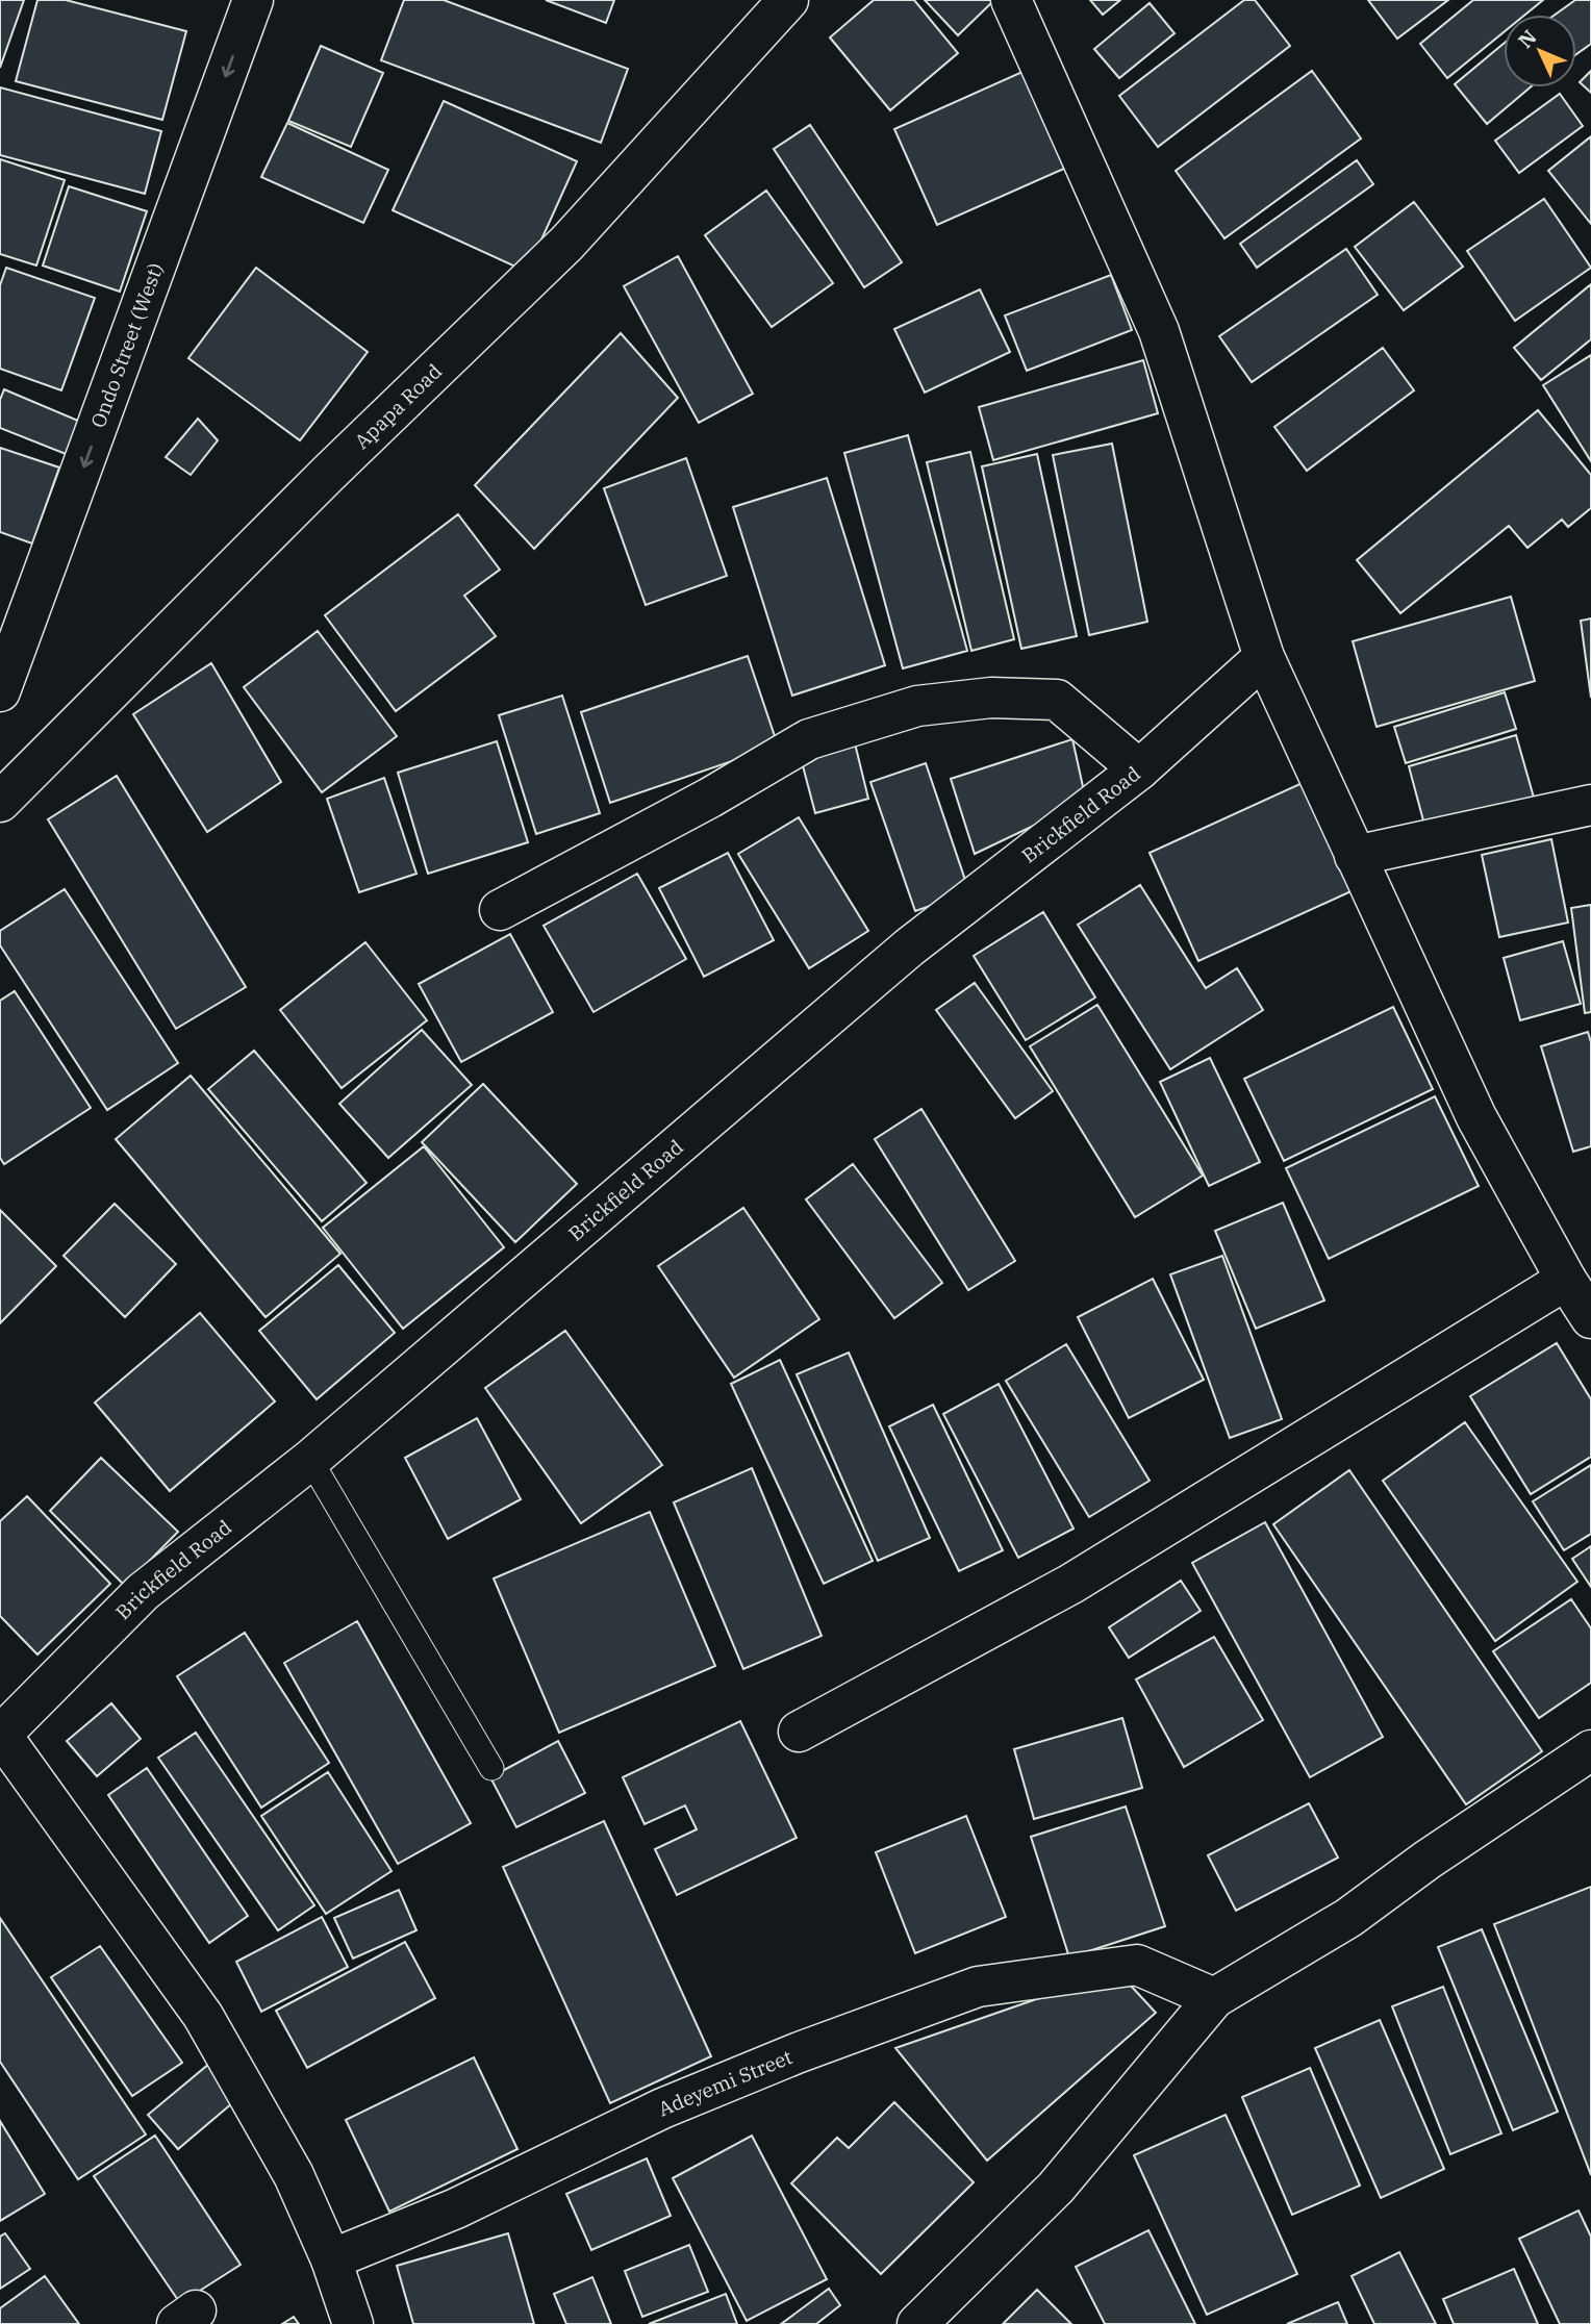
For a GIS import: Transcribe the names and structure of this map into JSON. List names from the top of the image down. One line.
{"streets":{"street":["Ondo Street (West)","Apapa Road","Brickfield Road","Adeyemi Street"]},"one_way":["Ondo Street (West)"],"north":"top left"}
